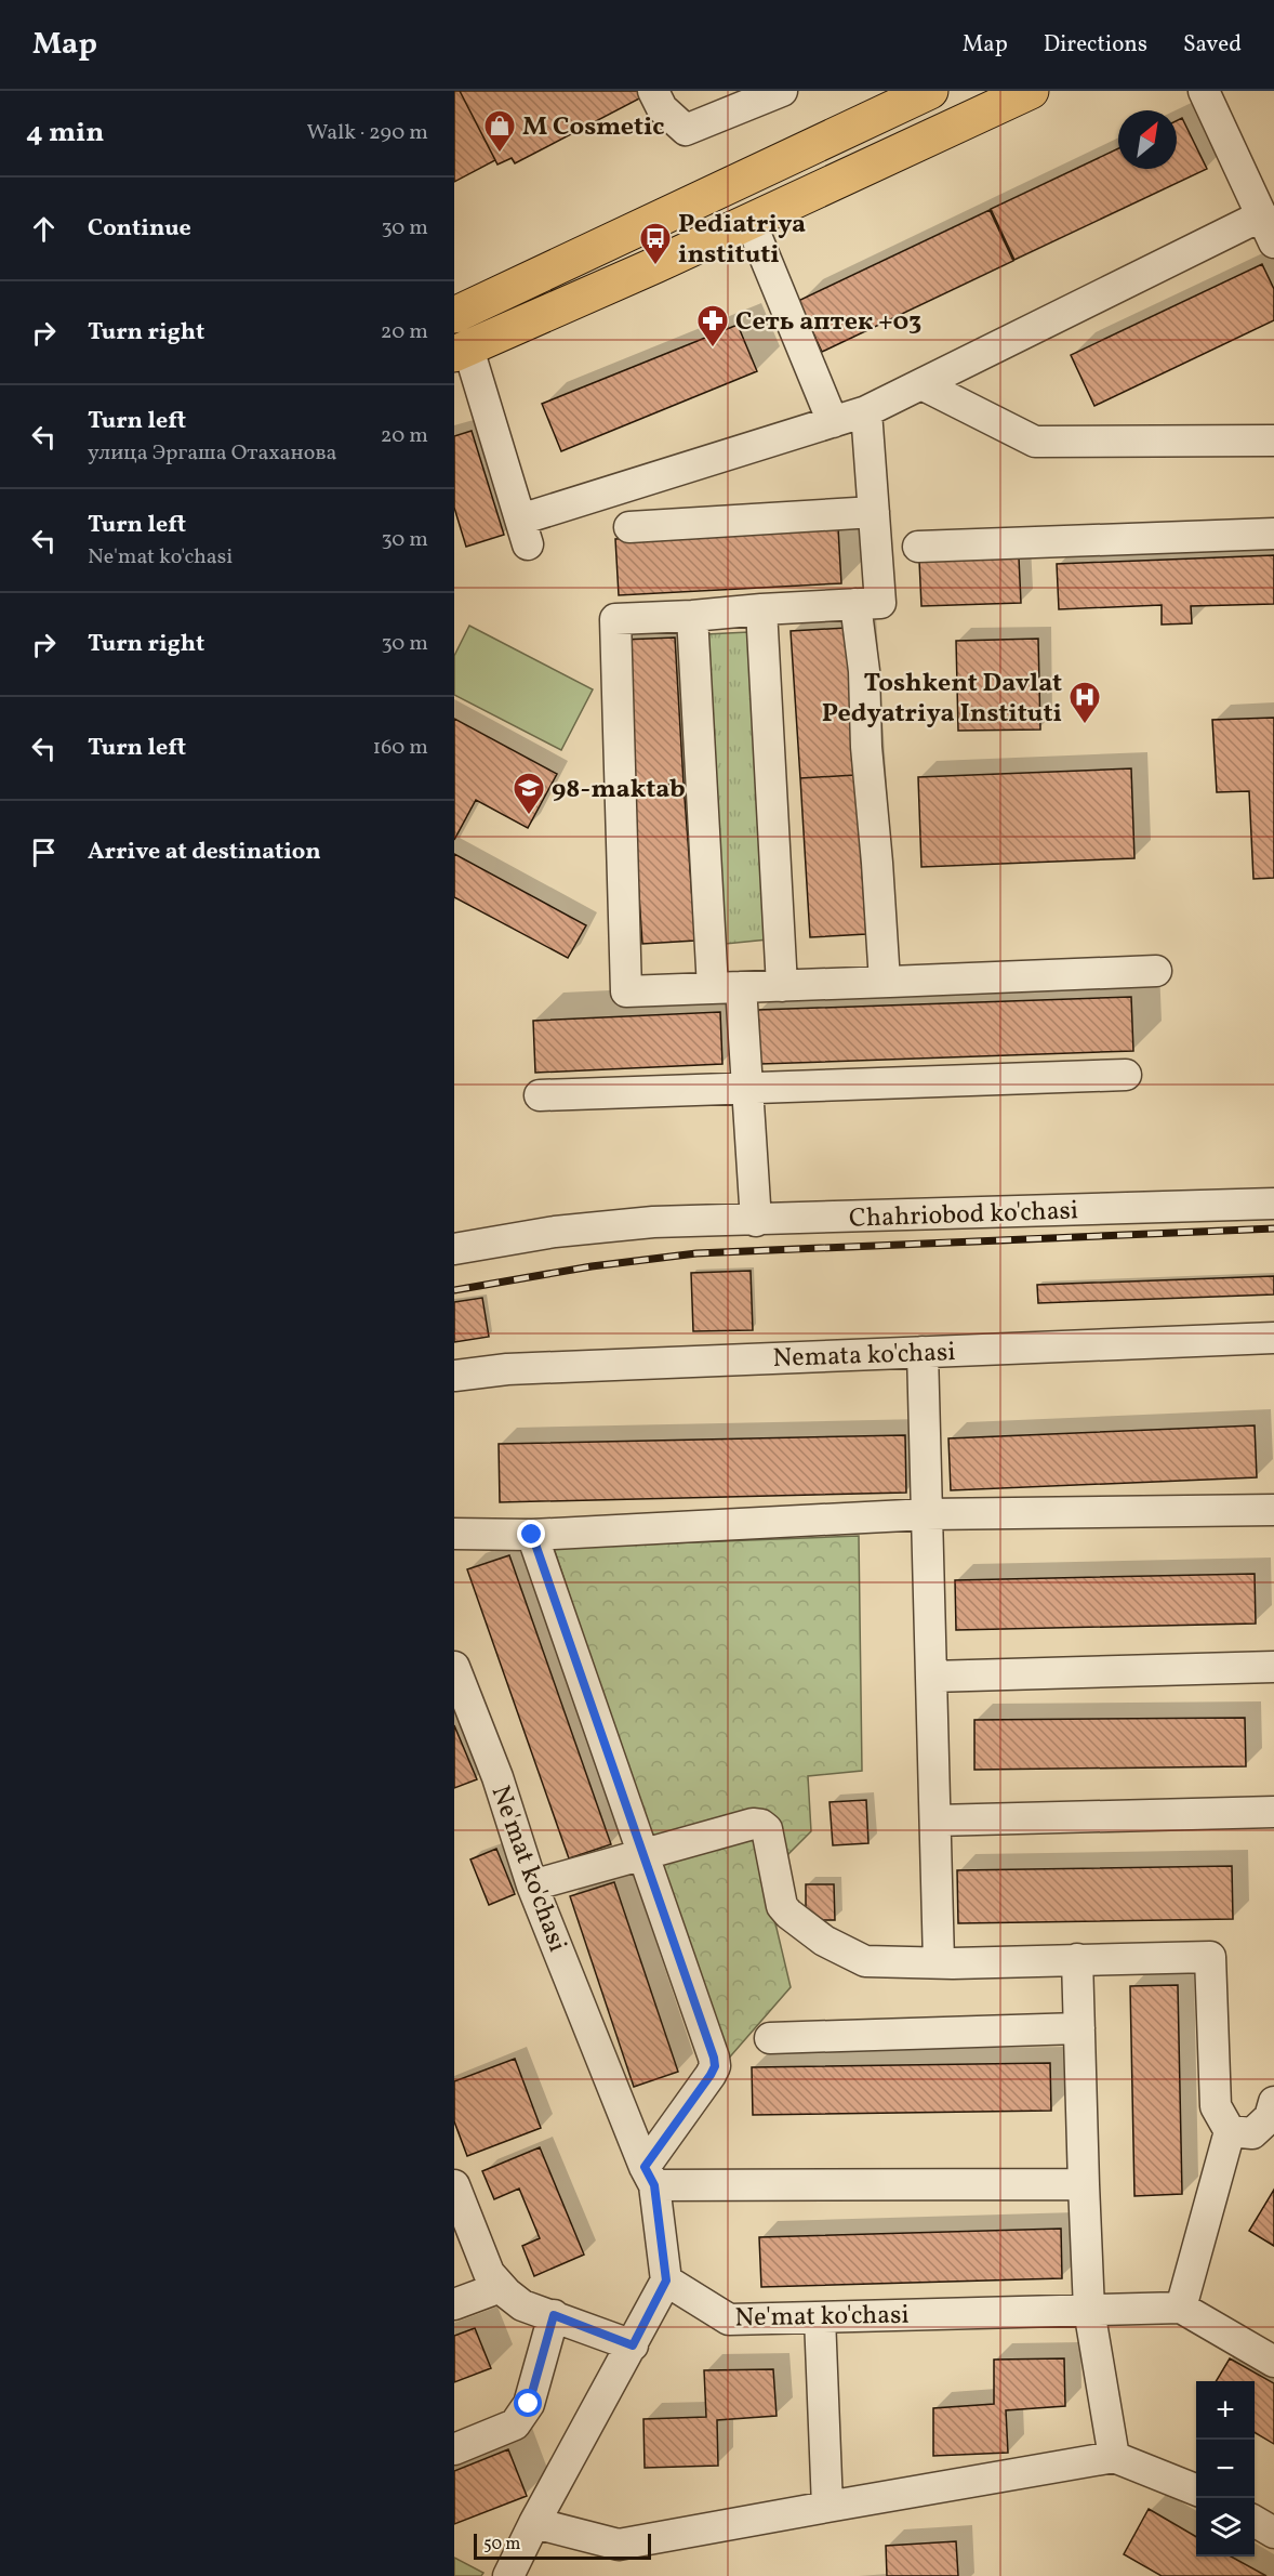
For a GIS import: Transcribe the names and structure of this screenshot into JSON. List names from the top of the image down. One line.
{"streets":{"street":["Chahriobod ko'chasi","Nemata ko'chasi","Ne'mat ko'chasi"]},"places":{"shop":["M Cosmetic"],"bus stop":["Pediatriya instituti"],"pharmacy":["Сеть аптек +03"],"hospital":["Toshkent Davlat Pedyatriya Instituti"],"school or university":["98-maktab"]},"scale_bar":"50 m","north":"top right","page":{"header":"Map","nav":["Map","Directions","Saved"],"heading":["4 min","Walk · 290 m"],"list":[["Continue","30 m"],["Turn right","20 m"],["Turn left","улица Эргаша Отаханова","20 m"],["Turn left","Ne'mat ko'chasi","30 m"],["Turn right","30 m"],["Turn left","160 m"],"Arrive at destination"],"map_buttons":["+","−"],"scale":"50 m"}}
